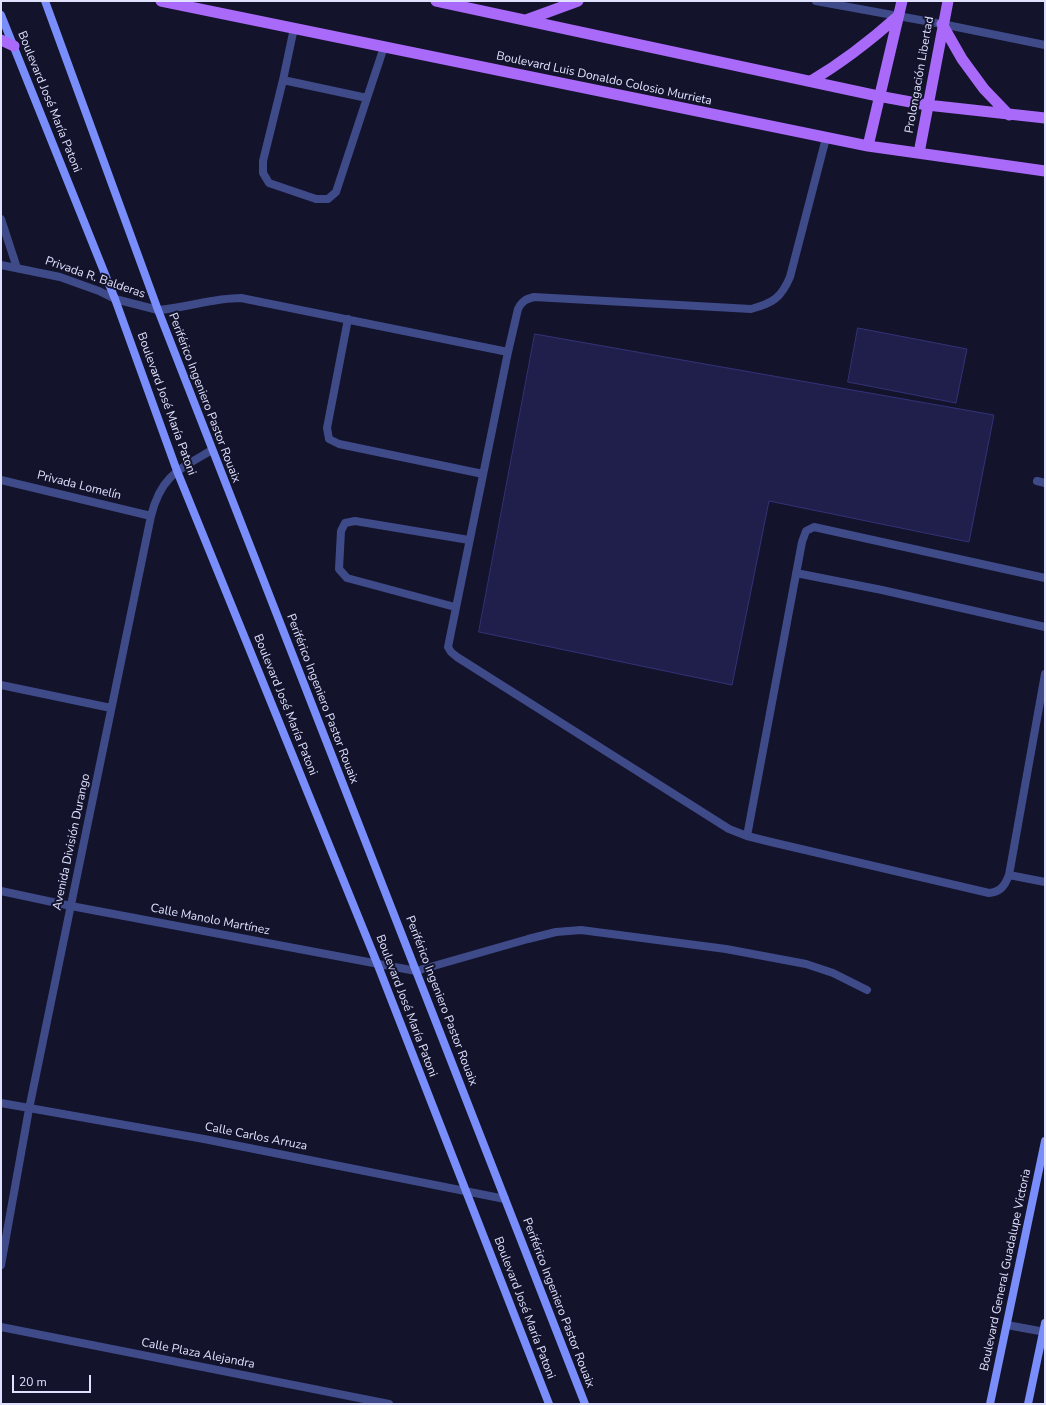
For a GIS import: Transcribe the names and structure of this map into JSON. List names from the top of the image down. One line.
{"streets":{"main road":["Prolongación Libertad","Boulevard Luis Donaldo Colosio Murrieta","Boulevard José María Patoni","Periférico Ingeniero Pastor Rouaix","Boulevard General Guadalupe Victoria"],"street":["Privada R. Balderas","Privada Lomelín","Avenida División Durango","Calle Manolo Martínez","Calle Carlos Arruza","Calle Plaza Alejandra"]},"crossings":[["Prolongación Libertad","Boulevard Luis Donaldo Colosio Murrieta"],["Boulevard José María Patoni","Privada R. Balderas"],["Boulevard José María Patoni","Avenida División Durango"],["Boulevard José María Patoni","Calle Manolo Martínez"],["Boulevard José María Patoni","Calle Carlos Arruza"],["Privada R. Balderas","Periférico Ingeniero Pastor Rouaix"],["Periférico Ingeniero Pastor Rouaix","Avenida División Durango"],["Periférico Ingeniero Pastor Rouaix","Calle Manolo Martínez"],["Periférico Ingeniero Pastor Rouaix","Calle Carlos Arruza"],["Privada Lomelín","Avenida División Durango"],["Avenida División Durango","Calle Manolo Martínez"],["Avenida División Durango","Calle Carlos Arruza"]],"scale_bar":"20 m"}
